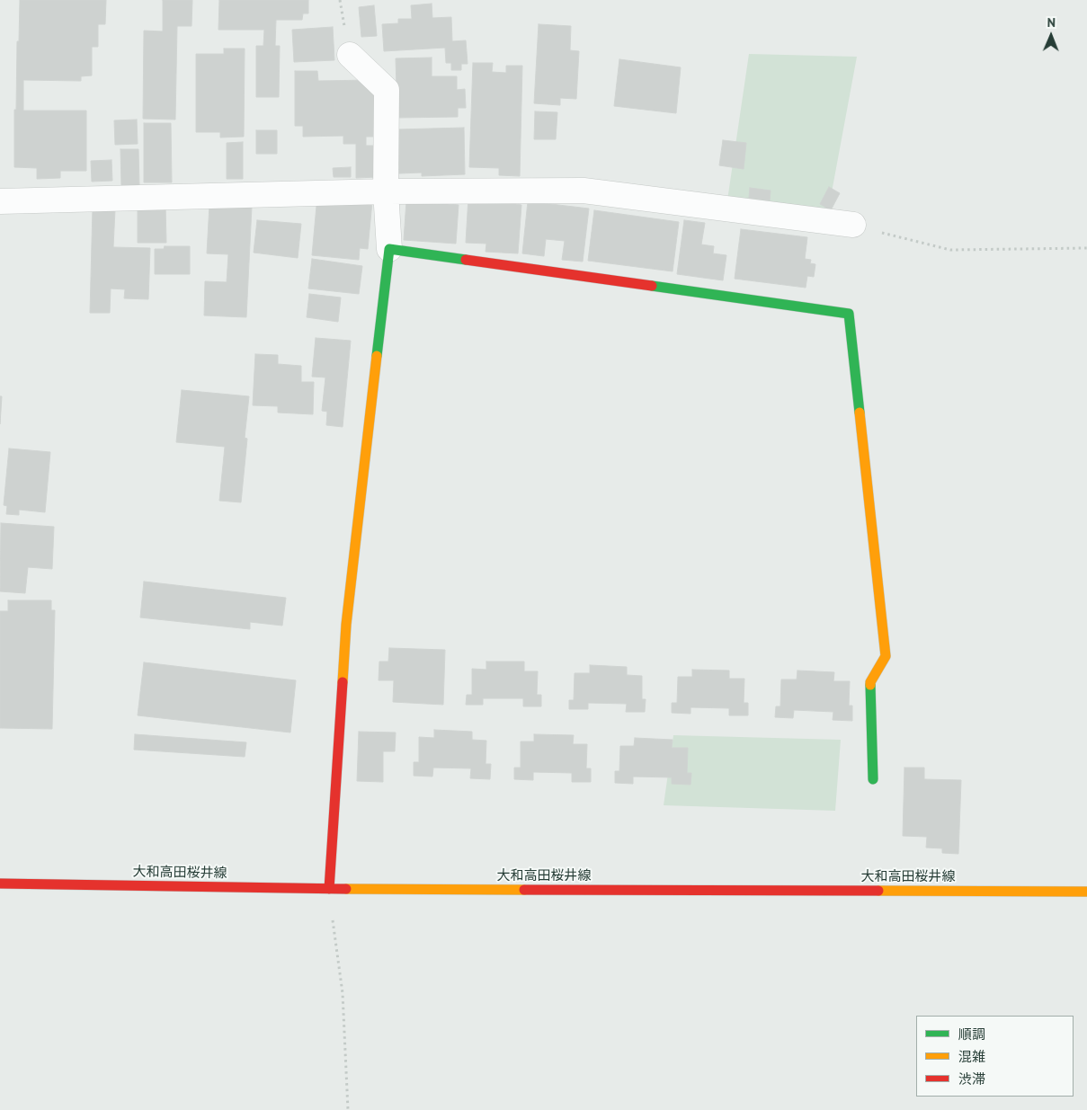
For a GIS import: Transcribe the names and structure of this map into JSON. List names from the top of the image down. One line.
{"streets":{"street":["大和高田桜井線"]},"legend":["順調","混雑","渋滞"],"north":"top"}
